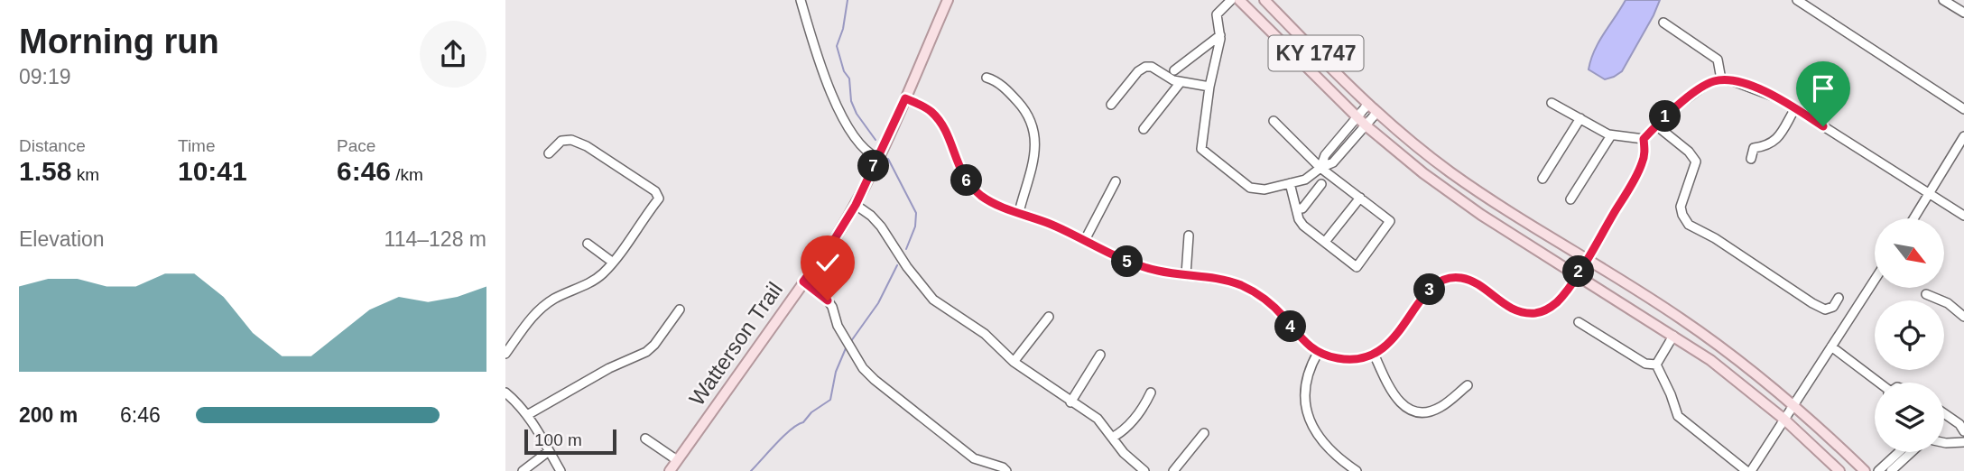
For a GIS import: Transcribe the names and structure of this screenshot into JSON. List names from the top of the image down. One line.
{"streets":{"main road":["KY 1747","Watterson Trail"]},"scale_bar":"100 m","north":"bottom right","page":{"heading":["Morning run","09:19"],"pins":["1","7","6","5","2","3","4"],"stats":[["Distance","1.58 km"],["Time","10:41"],["Pace","6:46 /km"]],"chart":["Elevation","114–128 m"],"list":[{"name":"200 m","note":"6:46"}],"scale":"100 m"}}
